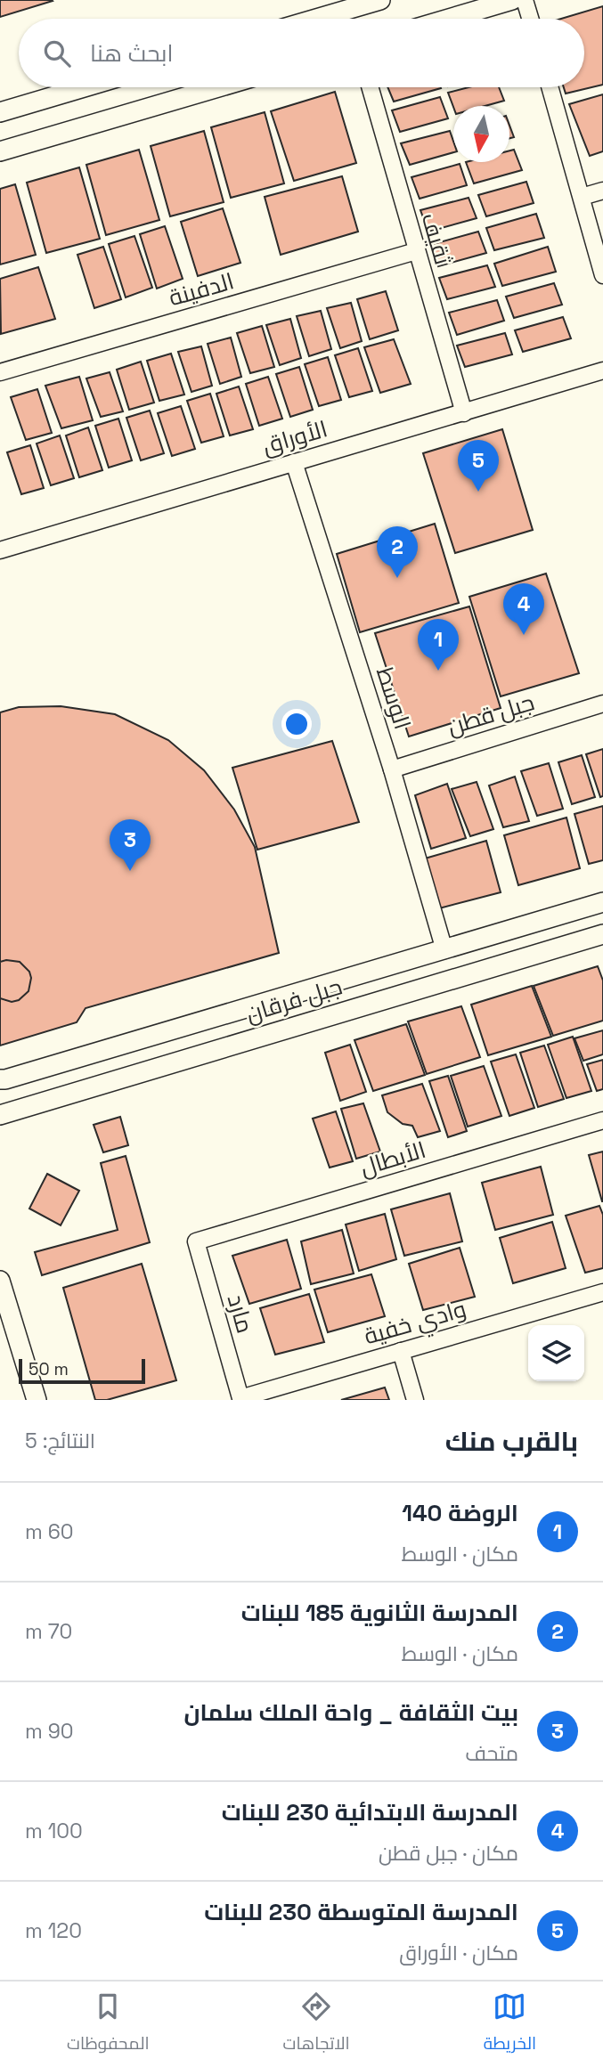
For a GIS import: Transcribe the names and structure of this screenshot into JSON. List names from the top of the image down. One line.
{"streets":{"street":["ثقيف","الدفينة","الأوراق","الوسط","جبل قطن","جبل فرقان","الأبطال","مارد","وادي خفية"]},"crossings":[["ثقيف","الدفينة"],["ثقيف","الأوراق"],["الأوراق","الوسط"],["الوسط","جبل قطن"],["الوسط","جبل فرقان"],["الأبطال","مارد"],["مارد","وادي خفية"]],"scale_bar":"50 m","north":"bottom","page":{"search":"ابحث هنا","pins":["5","2","4","1","3"],"scale":"50 m","heading":["بالقرب منك","النتائج: 5"],"list":[{"mark":"1","name":"الروضة 140","note":"مكان · الوسط","value":"60 m"},{"mark":"2","name":"المدرسة الثانوية 185 للبنات","note":"مكان · الوسط","value":"70 m"},{"mark":"3","name":"بيت الثقافة _ واحة الملك سلمان","note":"متحف","value":"90 m"},{"mark":"4","name":"المدرسة الابتدائية 230 للبنات","note":"مكان · جبل قطن","value":"100 m"},{"mark":"5","name":"المدرسة المتوسطة 230 للبنات","note":"مكان · الأوراق","value":"120 m"}],"nav":["الخريطة","الاتجاهات","المحفوظات"]}}
